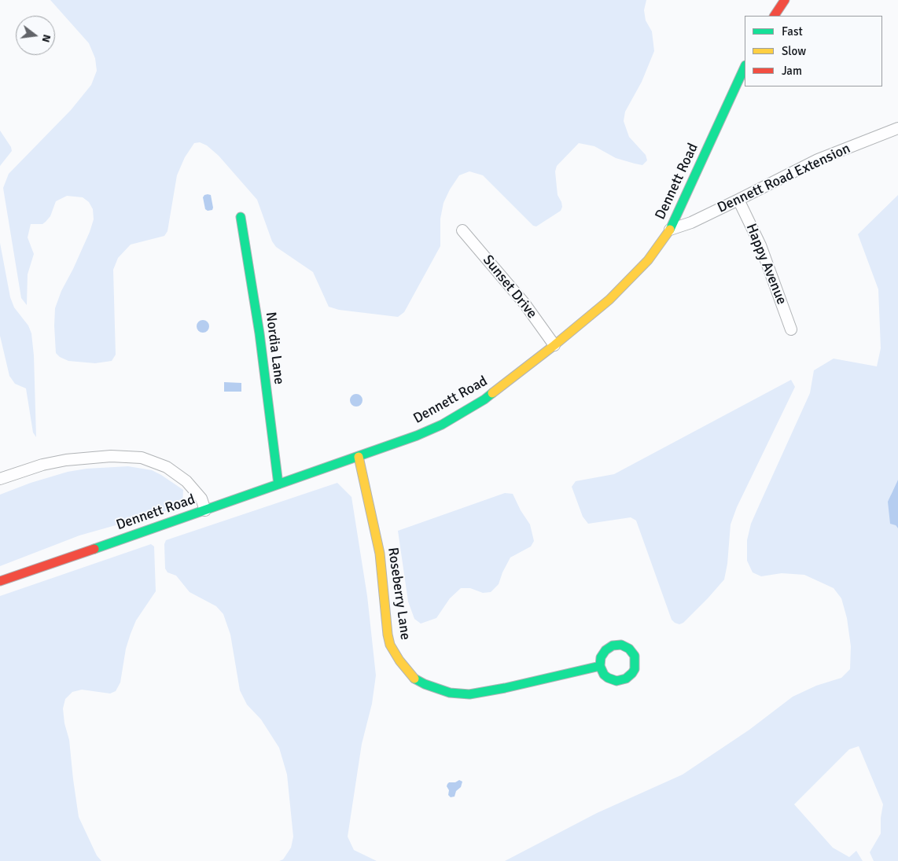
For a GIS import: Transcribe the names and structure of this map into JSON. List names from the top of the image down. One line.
{"streets":{"street":["Dennett Road Extension","Dennett Road","Happy Avenue","Sunset Drive","Nordia Lane","Roseberry Lane"]},"crossings":[["Dennett Road Extension","Dennett Road"],["Dennett Road Extension","Happy Avenue"],["Dennett Road","Sunset Drive"],["Dennett Road","Nordia Lane"],["Dennett Road","Roseberry Lane"]],"legend":["Fast","Slow","Jam"],"north":"right"}
